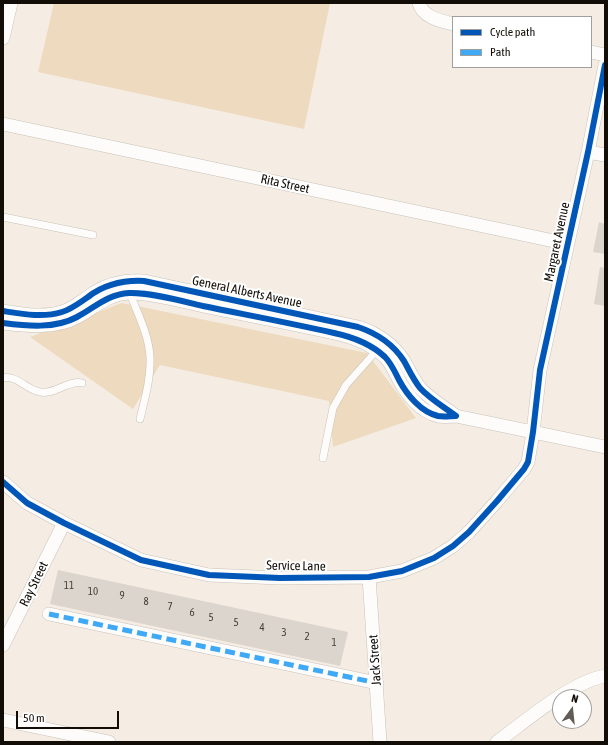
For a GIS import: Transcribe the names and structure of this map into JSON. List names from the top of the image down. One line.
{"streets":{"street":["Rita Street","Margaret Avenue","General Alberts Avenue","Service Lane","Ray Street","Jack Street"]},"crossings":[["Rita Street","Margaret Avenue"],["Margaret Avenue","General Alberts Avenue"],["Margaret Avenue","Service Lane"],["General Alberts Avenue","Service Lane"],["Service Lane","Ray Street"],["Service Lane","Jack Street"]],"house_numbers":["11","10","9","8","7","6","5","5","4","3","2","1"],"legend":["Cycle path","Path"],"scale_bar":"50 m","north":"top"}
